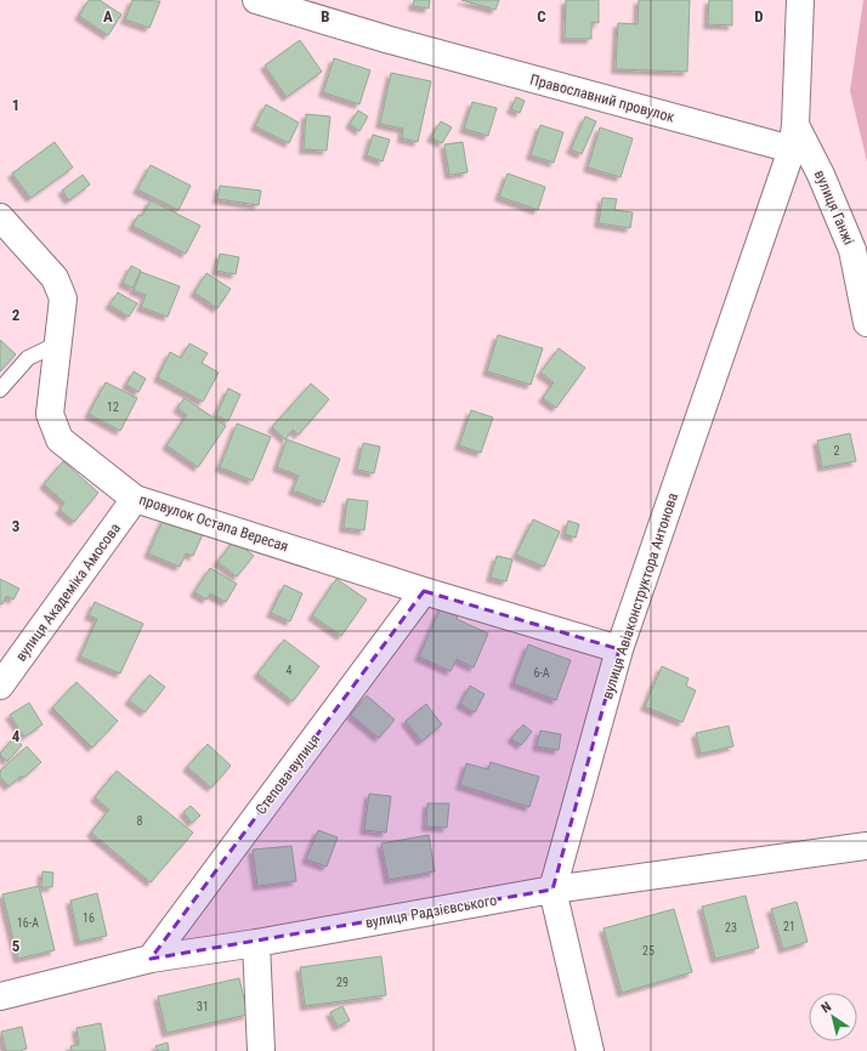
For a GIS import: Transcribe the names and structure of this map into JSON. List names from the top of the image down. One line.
{"streets":{"street":["Православний провулок","вулиця Ганжі","провулок Остапа Вересая","вулиця Академіка Амосова","вулиця Авіаконструктора Антонова","Степова вулиця","вулиця Радзієвського"]},"crossings":[["Православний провулок","вулиця Ганжі"],["Православний провулок","вулиця Авіаконструктора Антонова"],["вулиця Ганжі","вулиця Авіаконструктора Антонова"],["провулок Остапа Вересая","вулиця Академіка Амосова"],["провулок Остапа Вересая","вулиця Авіаконструктора Антонова"],["провулок Остапа Вересая","Степова вулиця"],["вулиця Авіаконструктора Антонова","вулиця Радзієвського"],["Степова вулиця","вулиця Радзієвського"]],"house_numbers":["12","2","4","6-А","8","16","16-А","21","23","25","29","31"],"north":"top left","grid":{"columns":["A","B","C","D"],"rows":["1","2","3","4","5"]}}
